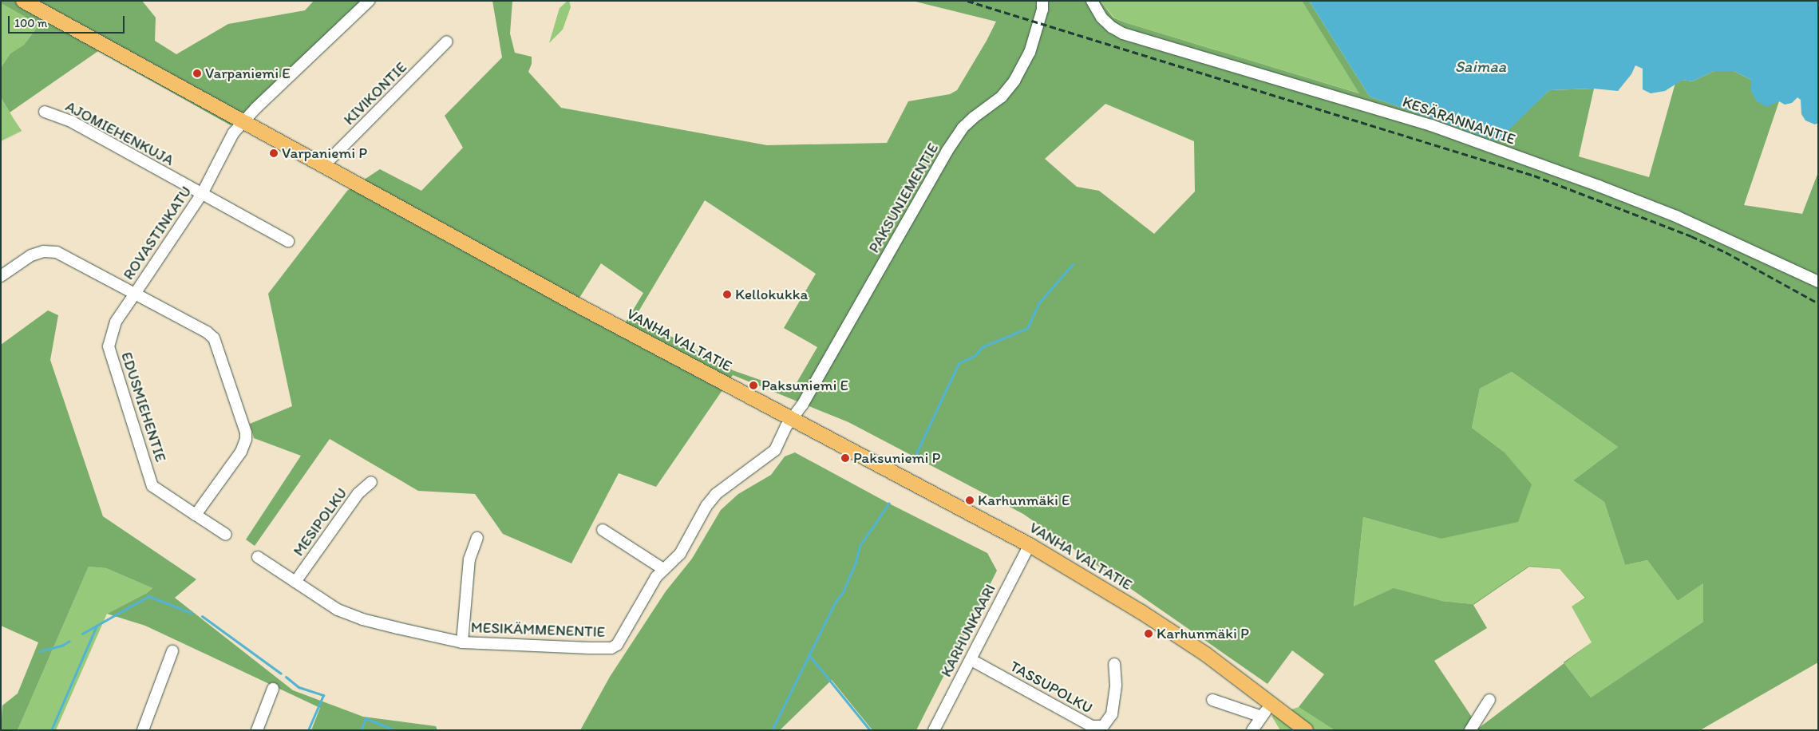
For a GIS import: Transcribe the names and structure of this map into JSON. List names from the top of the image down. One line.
{"streets":{"main road":["VANHA VALTATIE"],"street":["KIVIKONTIE","KESÄRANNANTIE","AJOMIEHENKUJA","PAKSUNIEMENTIE","ROVASTINKATU","EDUSMIEHENTIE","MESIPOLKU","MESIKÄMMENENTIE","KARHUNKAARI","TASSUPOLKU"]},"crossings":[["KIVIKONTIE","VANHA VALTATIE"],["AJOMIEHENKUJA","ROVASTINKATU"],["PAKSUNIEMENTIE","VANHA VALTATIE"],["PAKSUNIEMENTIE","MESIKÄMMENENTIE"],["ROVASTINKATU","VANHA VALTATIE"],["ROVASTINKATU","EDUSMIEHENTIE"],["VANHA VALTATIE","MESIKÄMMENENTIE"],["VANHA VALTATIE","KARHUNKAARI"],["MESIPOLKU","MESIKÄMMENENTIE"],["KARHUNKAARI","TASSUPOLKU"]],"water":["Saimaa"],"places":["Varpaniemi E","Varpaniemi P","Kellokukka","Paksuniemi E","Paksuniemi P","Karhunmäki E","Karhunmäki P"],"scale_bar":"100 m"}
